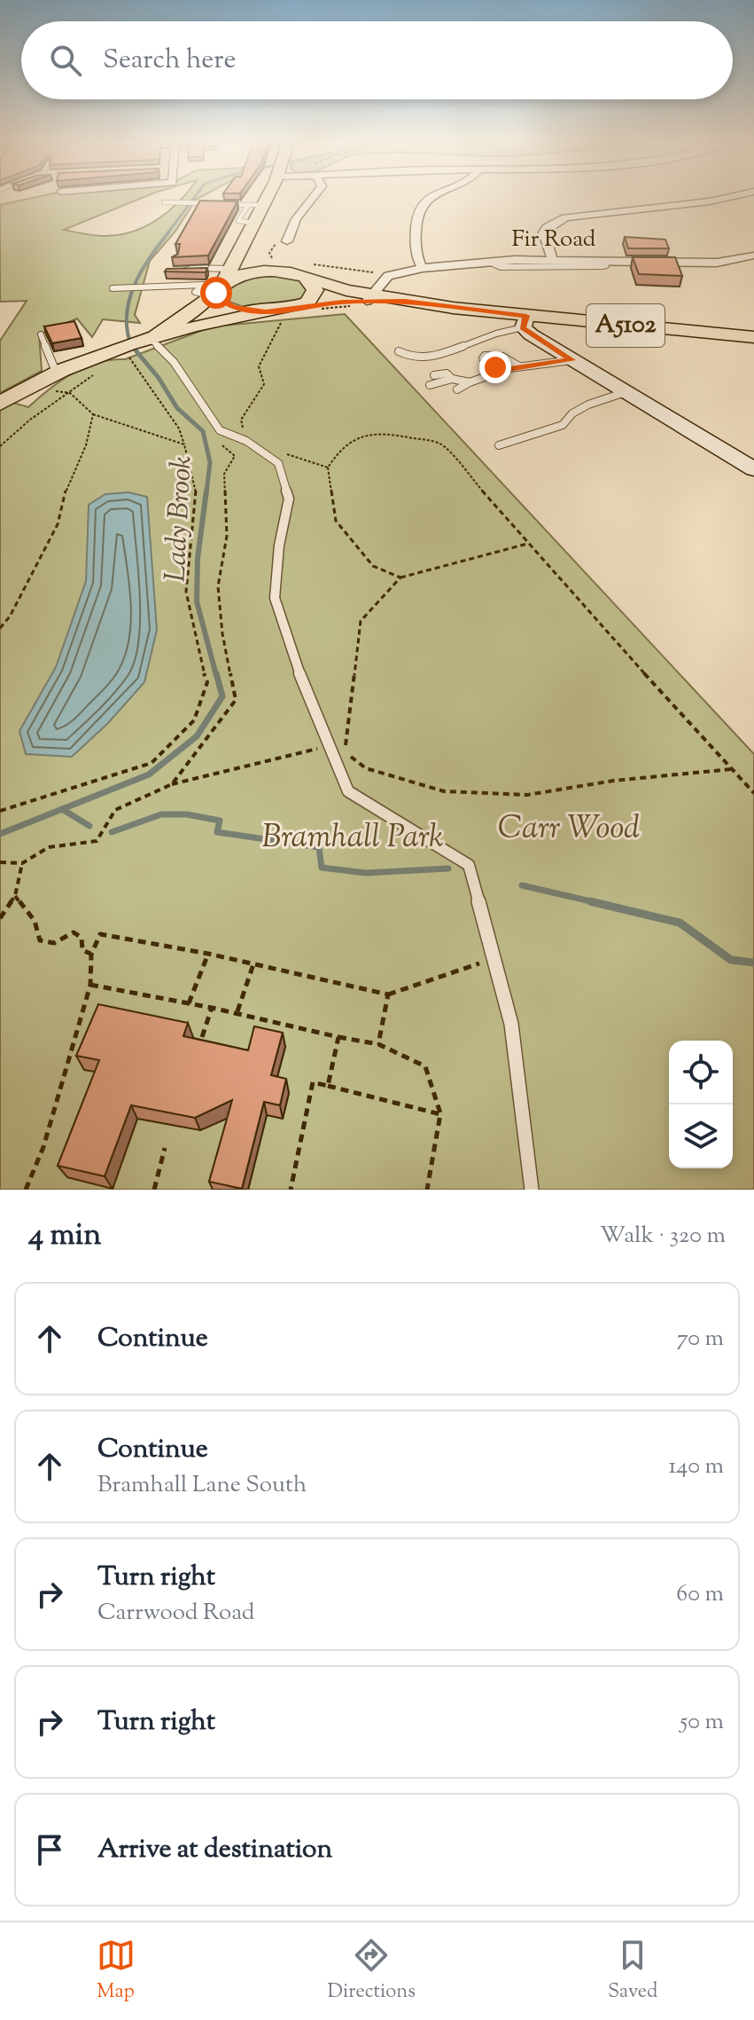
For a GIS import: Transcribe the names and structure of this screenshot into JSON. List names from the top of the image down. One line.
{"streets":{"main road":["A5102"],"street":["Fir Road"]},"water":["Lady Brook"],"parks":["Carr Wood","Bramhall Park"],"page":{"search":"Search here","heading":["4 min","Walk · 320 m"],"list":[["Continue","70 m"],["Continue","Bramhall Lane South","140 m"],["Turn right","Carrwood Road","60 m"],["Turn right","50 m"],"Arrive at destination"],"nav":["Map","Directions","Saved"]}}
